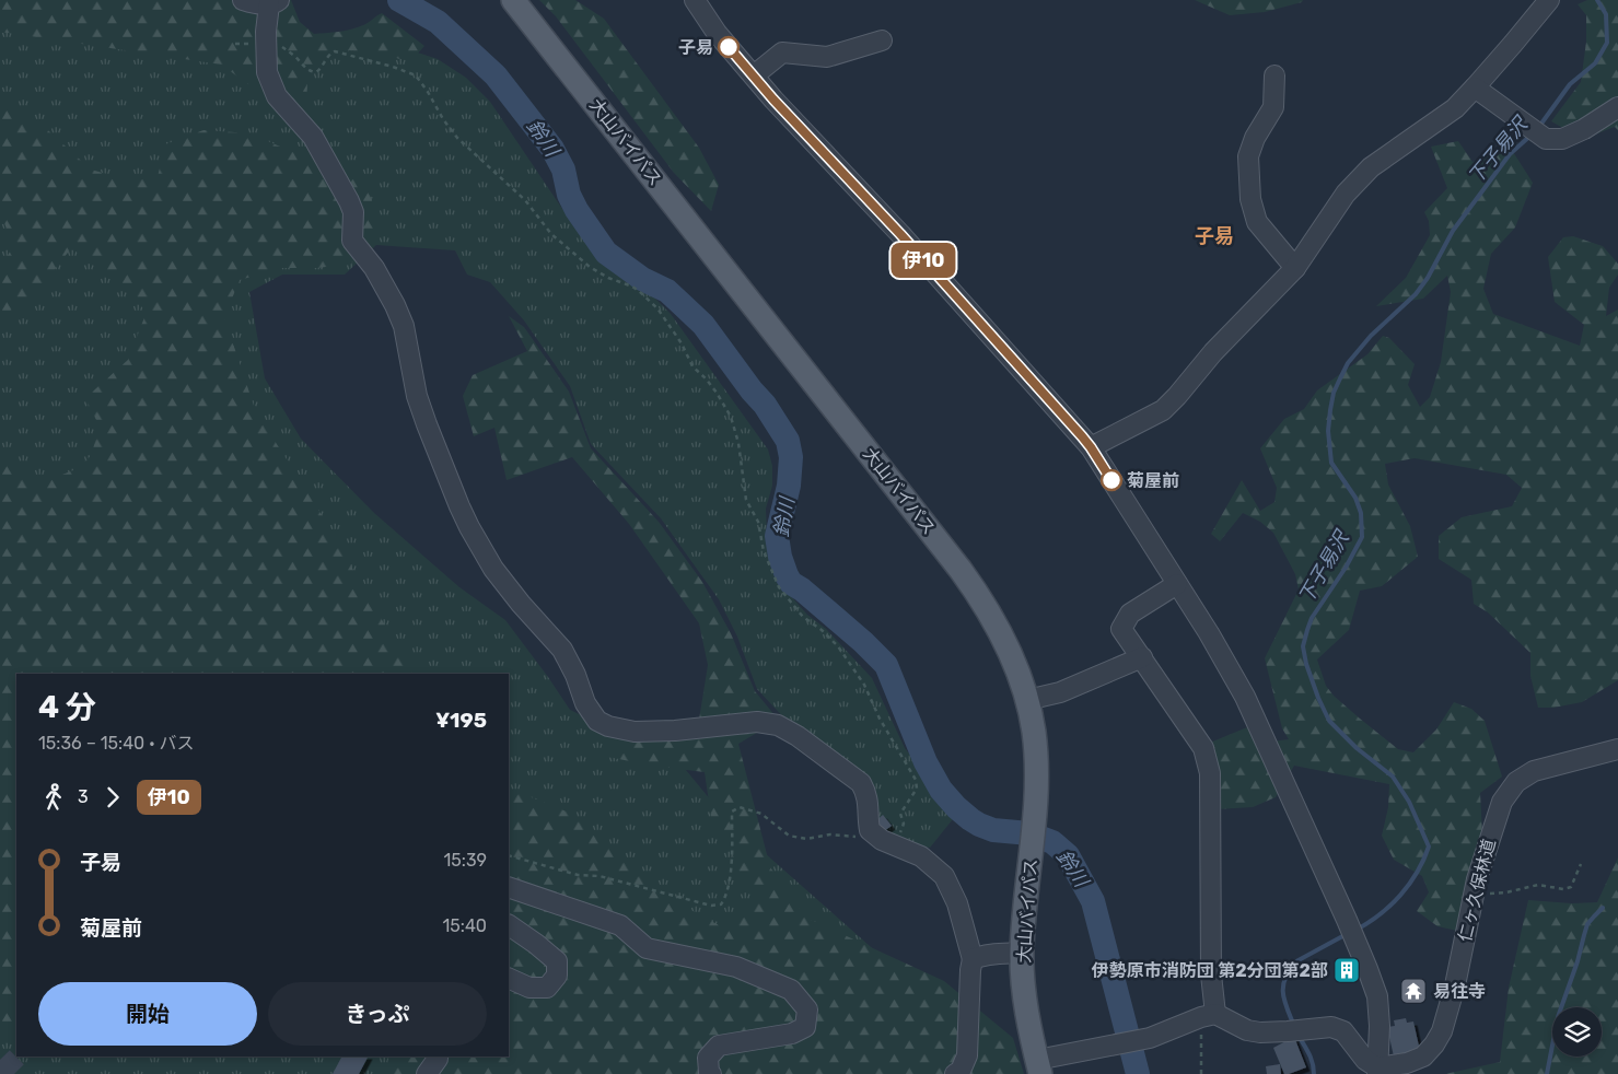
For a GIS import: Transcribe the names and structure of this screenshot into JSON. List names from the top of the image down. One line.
{"streets":{"main road":["大山バイパス"],"street":["仁ヶ久保林道"]},"districts":["子易"],"water":["鈴川","下子易沢"],"places":{"other":["子易","菊屋前"],"building":["伊勢原市消防団 第2分団第2部"],"temple":["易往寺"]},"lines":["bus line 伊10"],"page":{"on_map":"伊10","heading":["4 分","15:36 – 15:40 · バス","¥195"],"legs":["3","伊10"],"list":[{"name":"子易","value":"15:39"},{"name":"菊屋前","value":"15:40"}],"buttons":["開始","きっぷ"]}}
